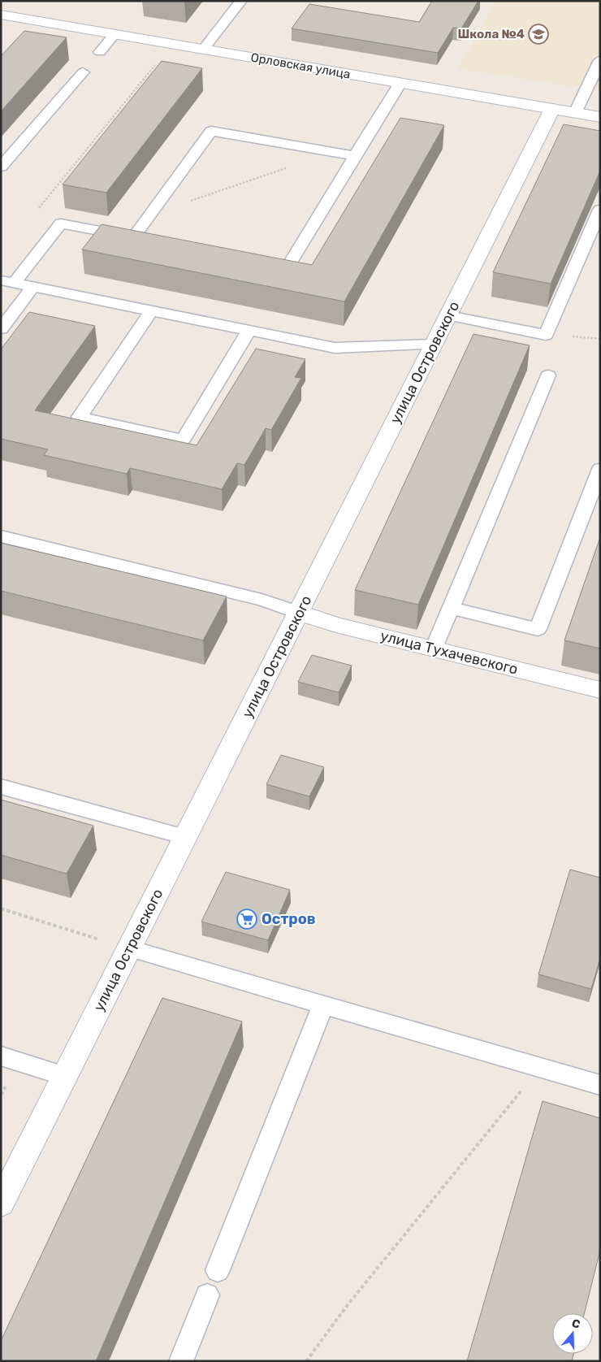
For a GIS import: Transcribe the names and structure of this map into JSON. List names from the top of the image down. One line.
{"streets":{"street":["Орловская улица","улица Островского","улица Тухачевского"]},"crossings":[["Орловская улица","улица Островского"],["улица Островского","улица Тухачевского"]],"places":{"school or university":["Школа №4"],"supermarket":["Остров"]},"north":"top"}
